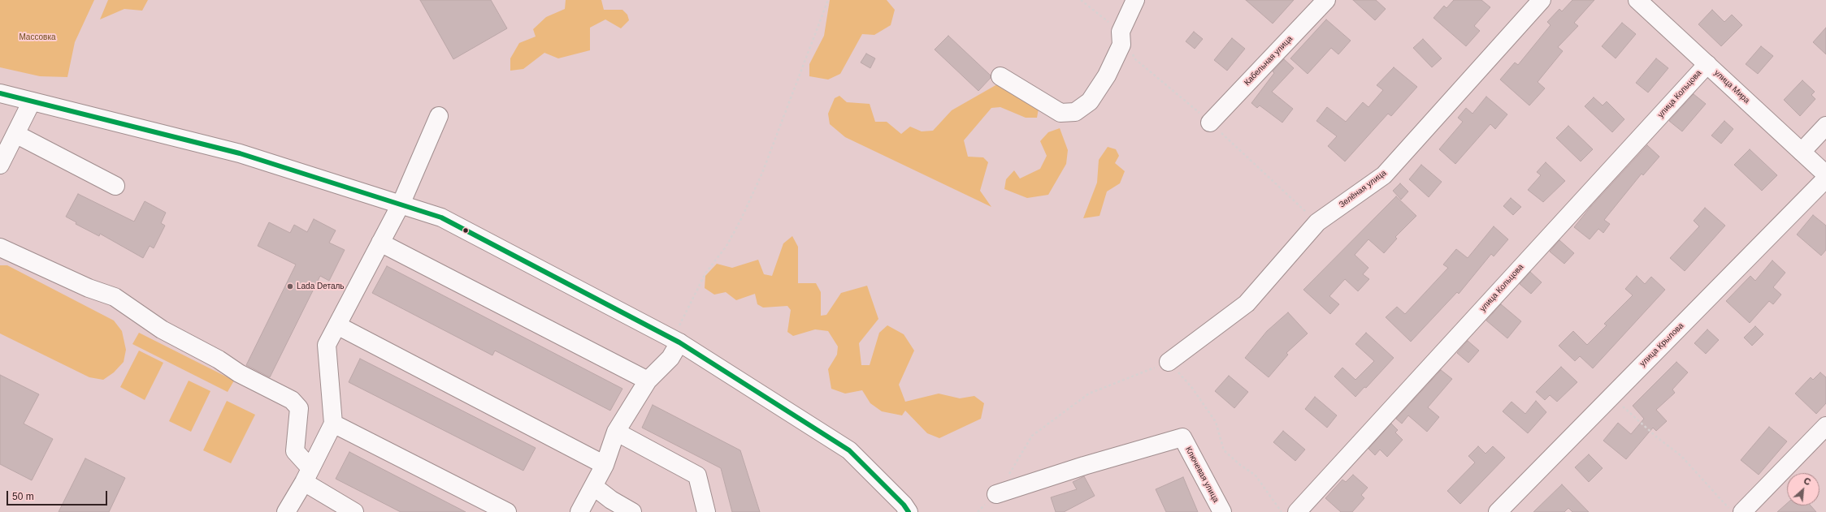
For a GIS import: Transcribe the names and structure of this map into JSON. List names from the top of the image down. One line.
{"streets":{"street":["Кабельная улица","улица Мира","улица Кольцова","Зелёная улица","улица Крылова","Ключевая улица"]},"crossings":[["улица Мира","улица Кольцова"]],"parks":["Массовка"],"places":["Lada Dеталь"],"scale_bar":"50 m","north":"top right"}
